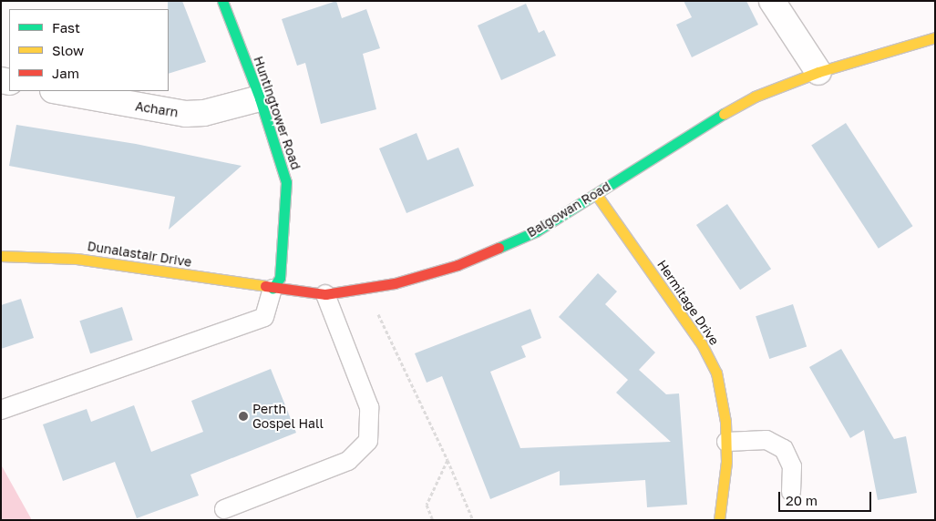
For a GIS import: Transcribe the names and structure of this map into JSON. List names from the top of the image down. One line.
{"streets":{"street":["Acharn","Huntingtower Road","Balgowan Road","Dunalastair Drive","Hermitage Drive"]},"crossings":[["Acharn","Huntingtower Road"],["Huntingtower Road","Balgowan Road"],["Huntingtower Road","Dunalastair Drive"],["Balgowan Road","Dunalastair Drive"],["Balgowan Road","Hermitage Drive"]],"places":["Perth Gospel Hall"],"legend":["Fast","Slow","Jam"],"scale_bar":"20 m"}
